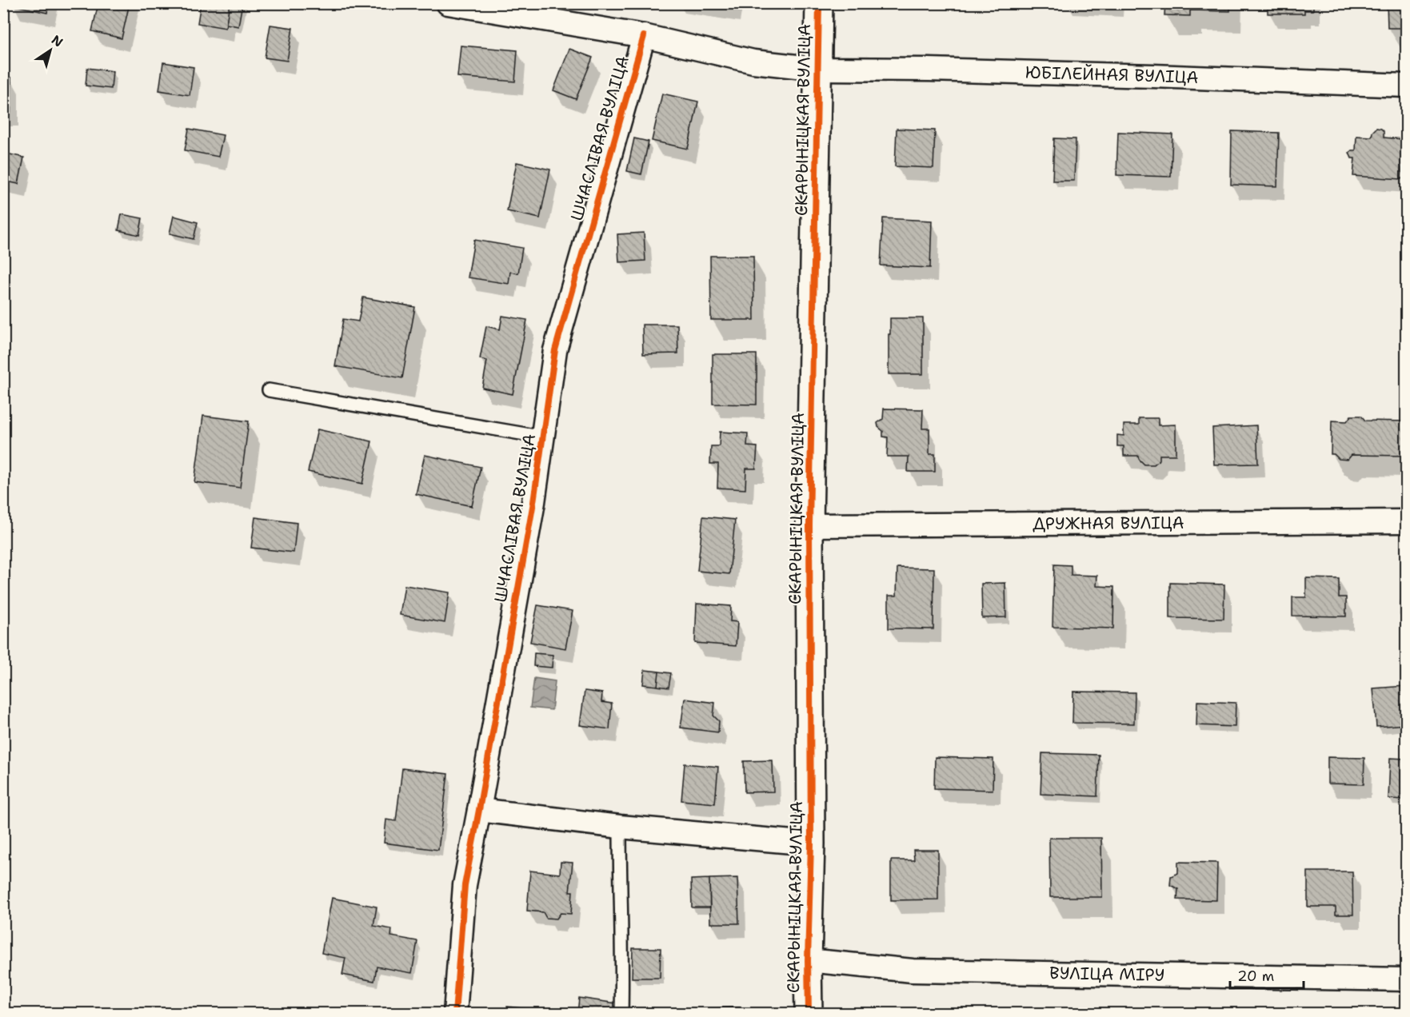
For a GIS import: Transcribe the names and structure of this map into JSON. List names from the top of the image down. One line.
{"streets":{"street":["ЮБІЛЕЙНАЯ ВУЛІЦА","СКАРЫНІЦКАЯ ВУЛІЦА","ШЧАСЛІВАЯ ВУЛІЦА","ДРУЖНАЯ ВУЛІЦА","ВУЛІЦА МІРУ"]},"crossings":[["ЮБІЛЕЙНАЯ ВУЛІЦА","СКАРЫНІЦКАЯ ВУЛІЦА"],["ЮБІЛЕЙНАЯ ВУЛІЦА","ШЧАСЛІВАЯ ВУЛІЦА"],["СКАРЫНІЦКАЯ ВУЛІЦА","ДРУЖНАЯ ВУЛІЦА"],["СКАРЫНІЦКАЯ ВУЛІЦА","ВУЛІЦА МІРУ"]],"scale_bar":"20 m","north":"top right"}
